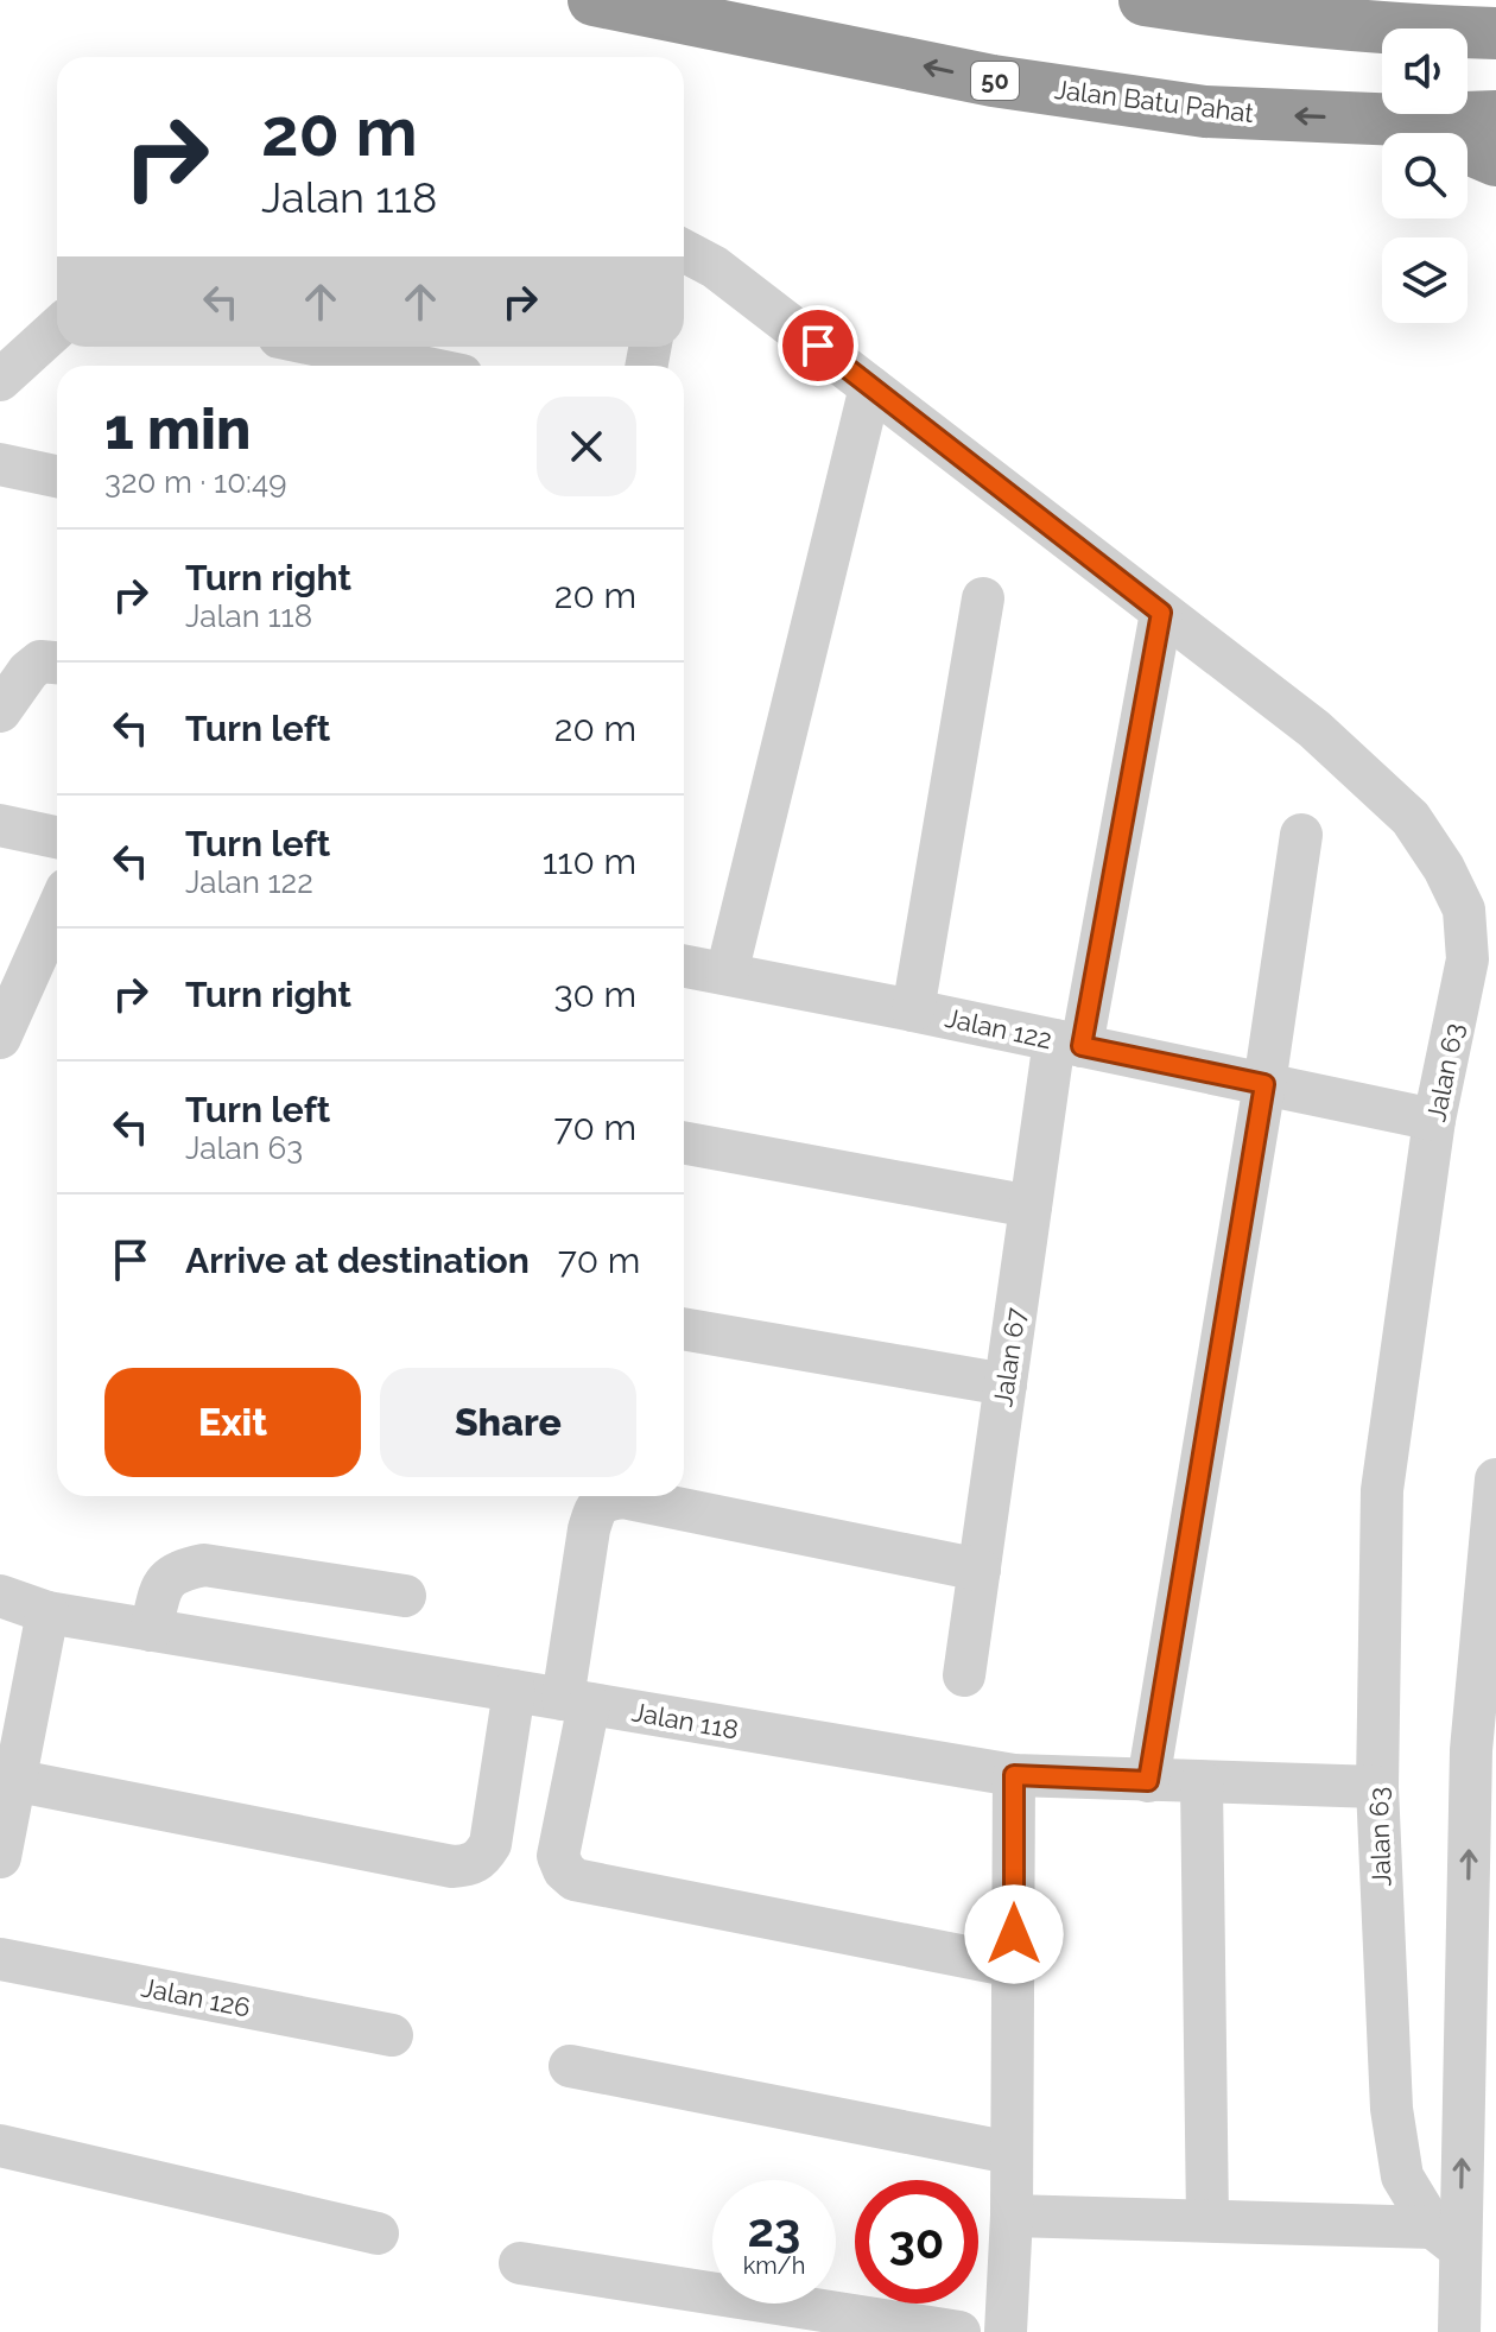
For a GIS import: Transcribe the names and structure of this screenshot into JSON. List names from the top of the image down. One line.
{"streets":{"highway":["50","Jalan Batu Pahat"],"street":["Jalan 122","Jalan 63","Jalan 67","Jalan 118","Jalan 126"]},"crossings":[["Jalan 122","Jalan 63"],["Jalan 122","Jalan 67"],["Jalan 63","Jalan 67"],["Jalan 63","Jalan 118"]],"page":{"turn":["20 m","Jalan 118"],"heading":["1 min","320 m · 10:49"],"list":[{"name":"Turn right","note":"Jalan 118","value":"20 m"},{"name":"Turn left","value":"20 m"},{"name":"Turn left","note":"Jalan 122","value":"110 m"},{"name":"Turn right","value":"30 m"},{"name":"Turn left","note":"Jalan 63","value":"70 m"},{"name":"Arrive at destination","value":"70 m"}],"buttons":["Exit","Share"],"speed":"23 km/h","limit":"30"}}
